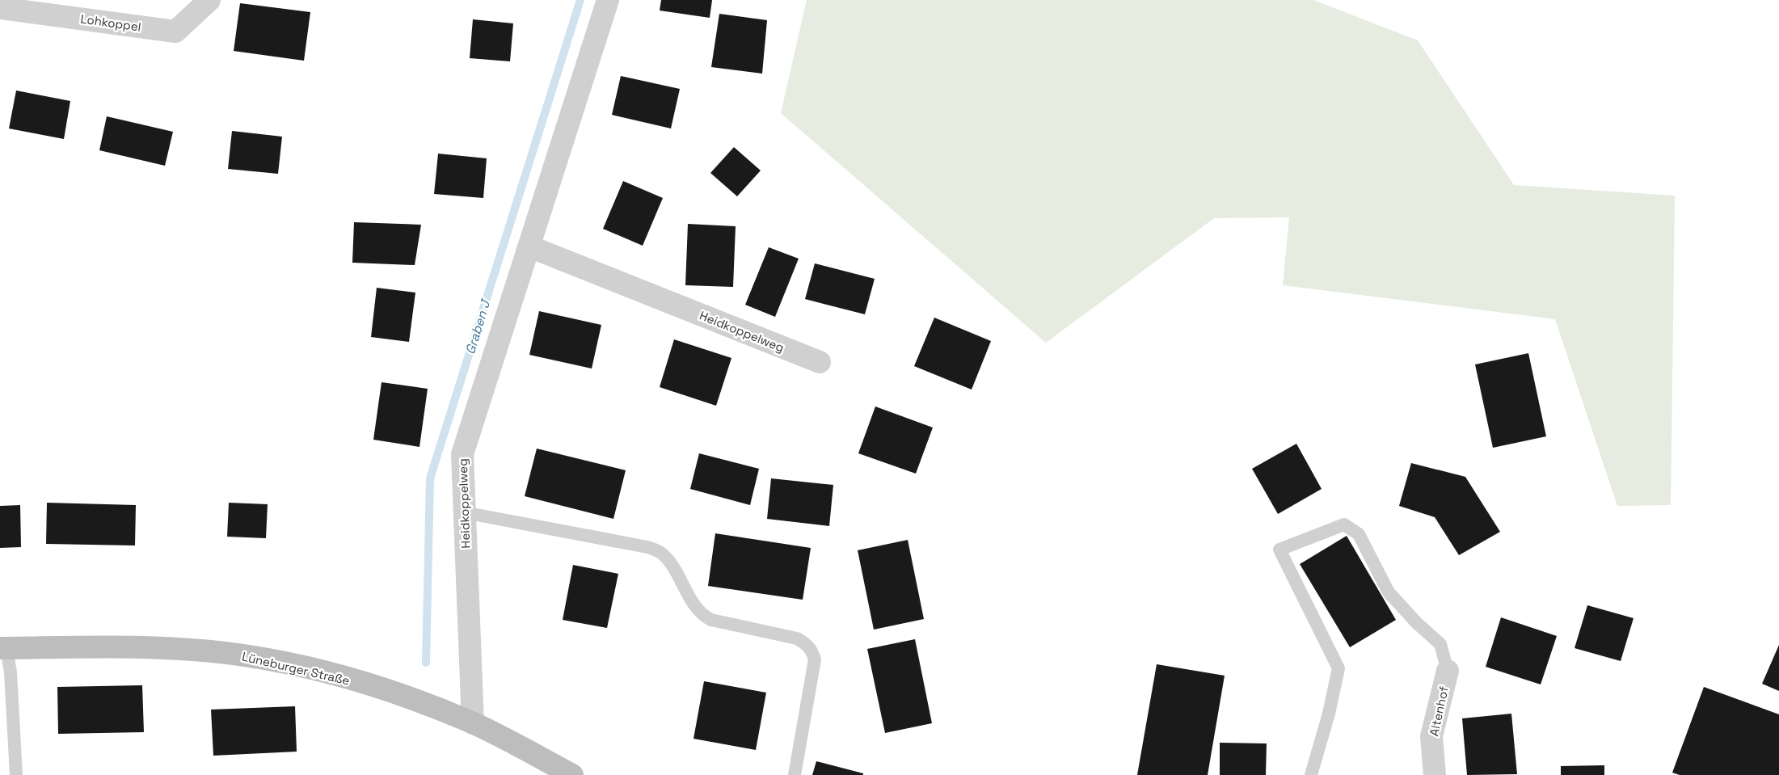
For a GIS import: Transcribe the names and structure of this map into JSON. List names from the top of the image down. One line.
{"streets":{"main road":["Lüneburger Straße"],"street":["Lohkoppel","Heidkoppelweg","Altenhof"]},"crossings":[["Heidkoppelweg","Lüneburger Straße"]],"water":["Graben J"]}
